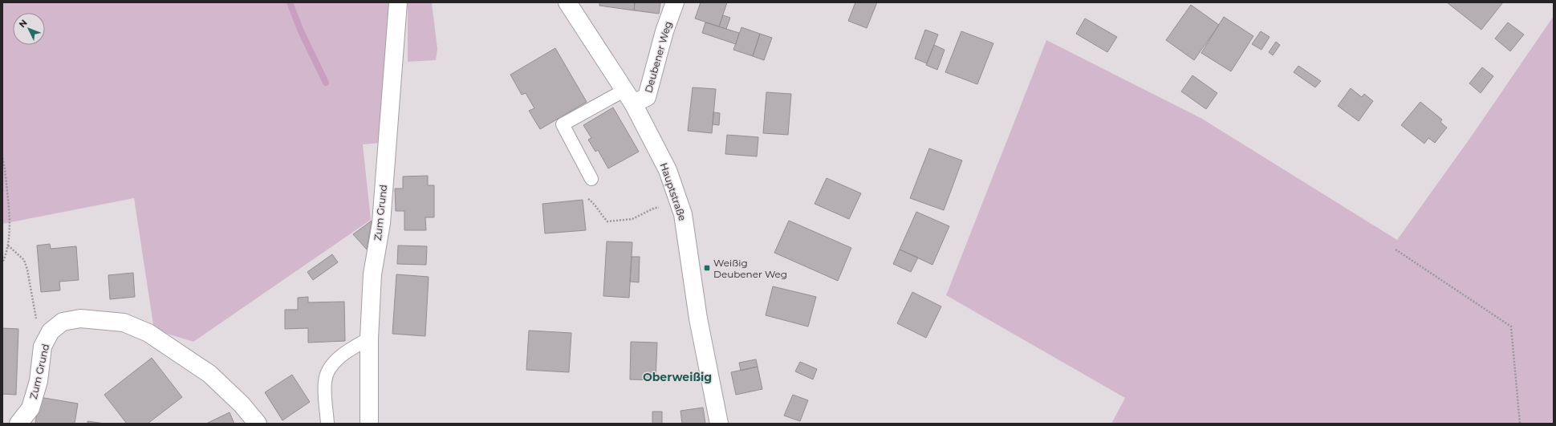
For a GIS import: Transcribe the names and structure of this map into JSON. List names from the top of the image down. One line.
{"streets":{"street":["Deubener Weg","Hauptstraße","Zum Grund"]},"crossings":[["Deubener Weg","Hauptstraße"]],"districts":["Oberweißig"],"places":{"transit":["Weißig Deubener Weg"]},"north":"top left"}
